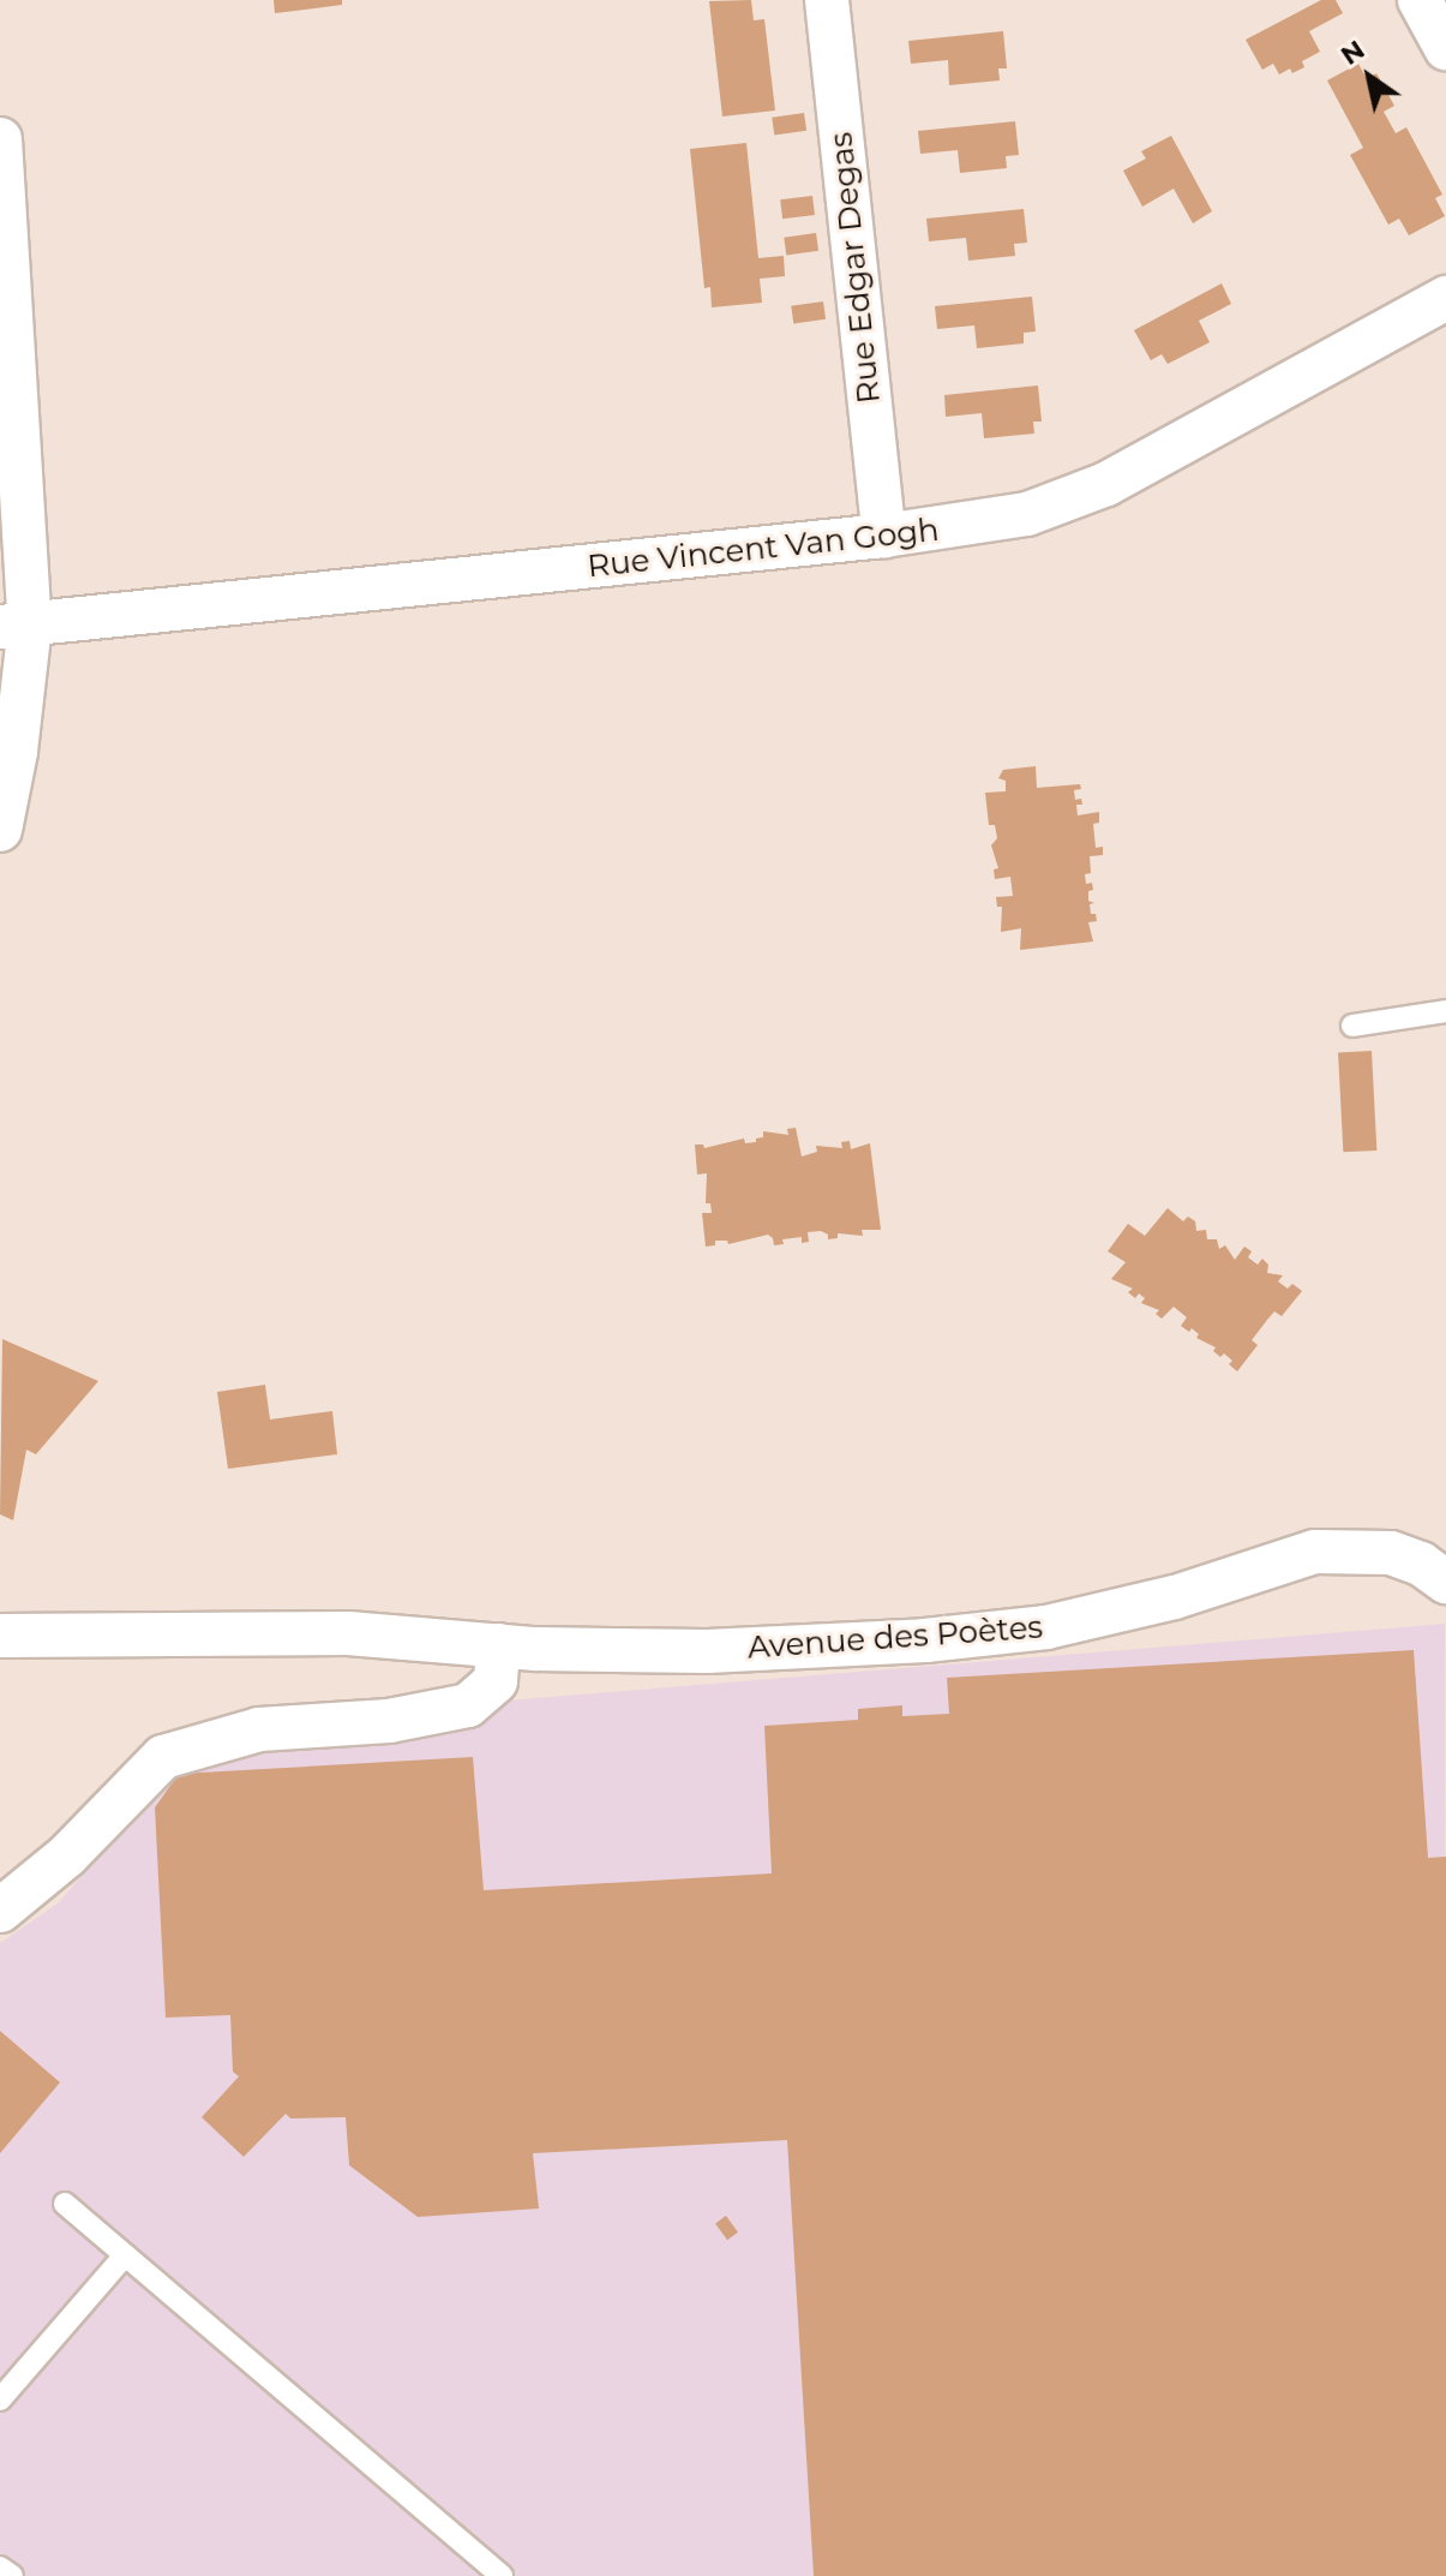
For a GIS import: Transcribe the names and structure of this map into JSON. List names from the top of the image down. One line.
{"streets":{"street":["Rue Edgar Degas","Rue Vincent Van Gogh","Avenue des Poètes"]},"crossings":[["Rue Edgar Degas","Rue Vincent Van Gogh"]],"north":"top left"}
